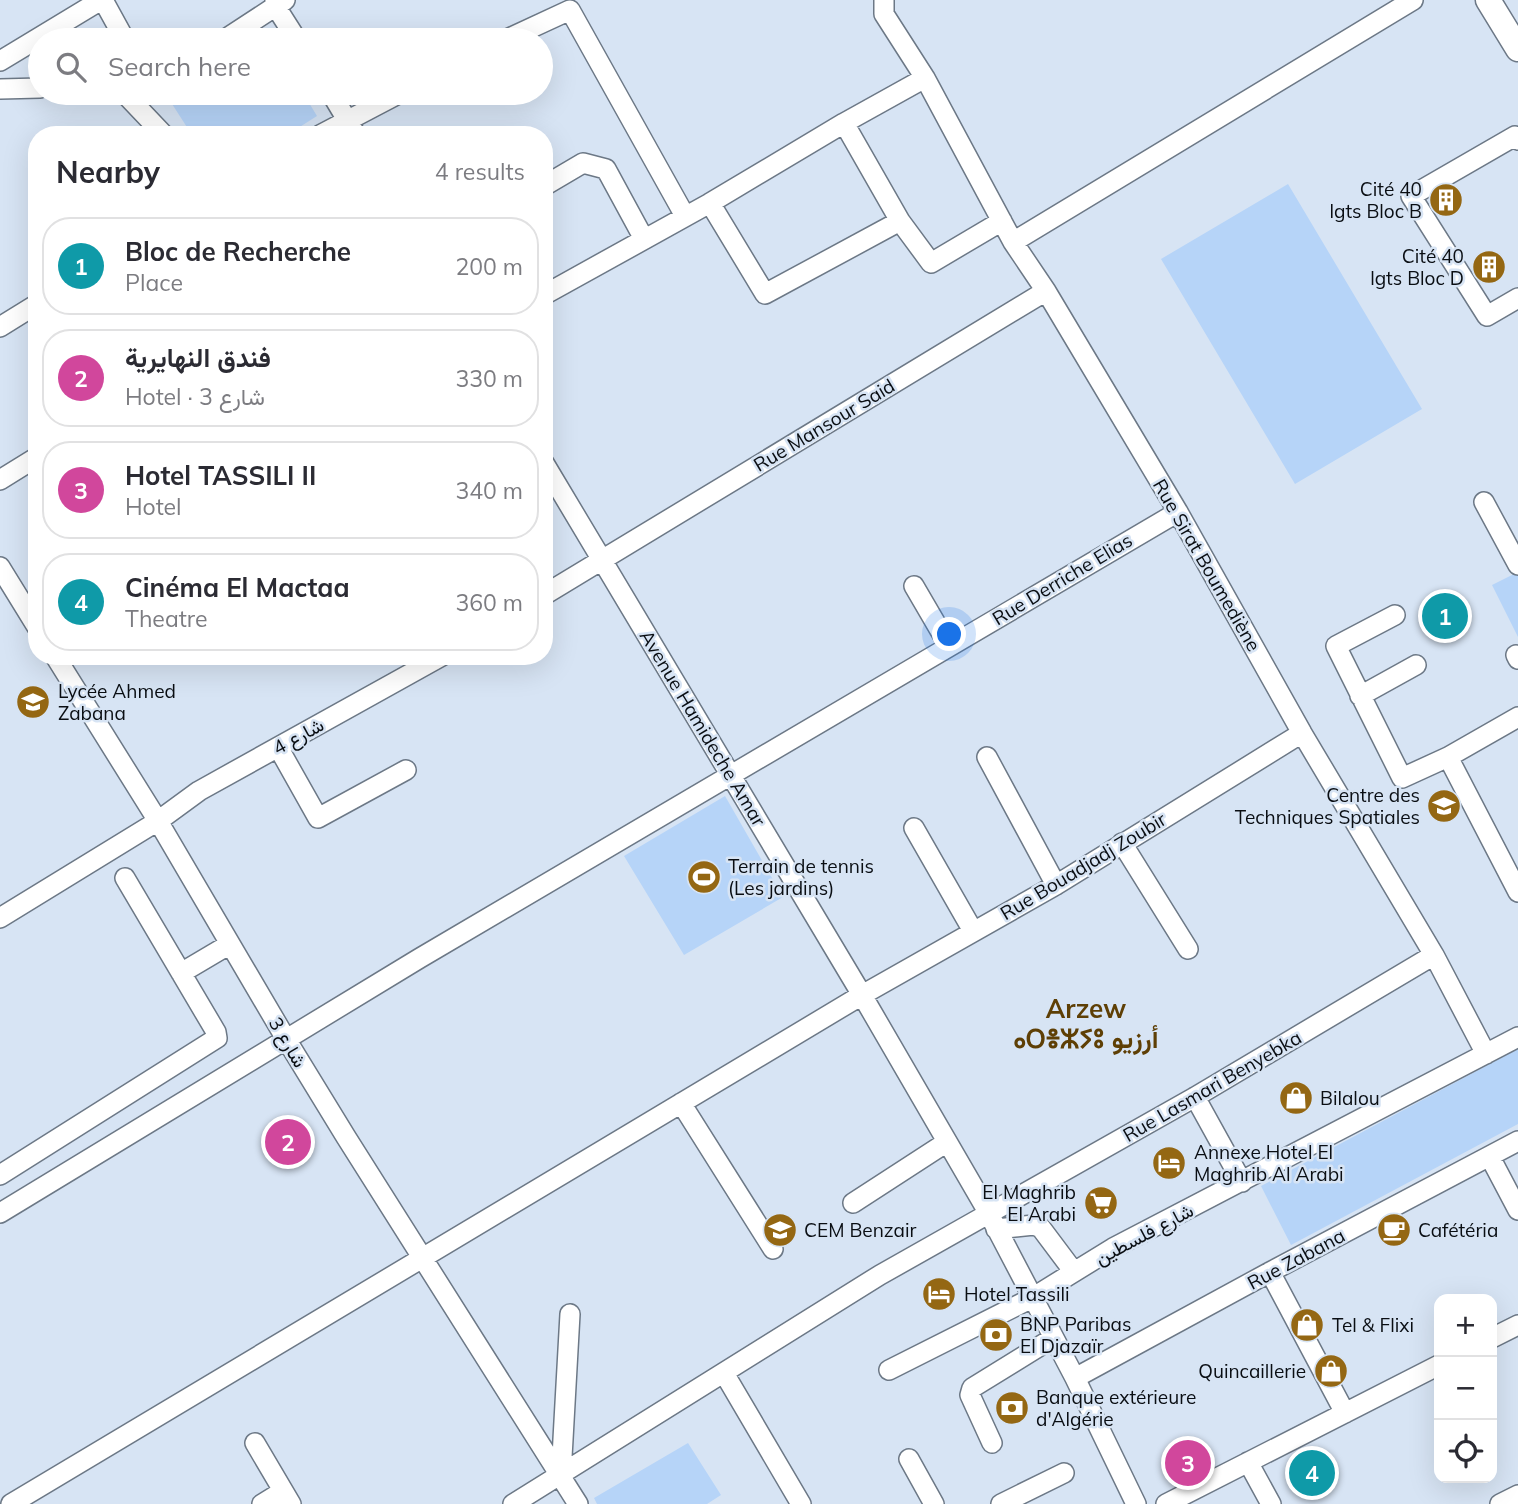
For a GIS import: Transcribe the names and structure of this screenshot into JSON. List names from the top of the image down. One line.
{"streets":{"street":["Rue Mansour Said","Rue Sirat Boumediène","Rue Derriche Elias","Avenue Hamideche Amar","شارع 4","Rue Bouadjadj Zoubir","شارع 3","Rue Lasmari Benyebka","شارع فلسطين","Rue Zabana"]},"crossings":[["Rue Mansour Said","Rue Sirat Boumediène"],["Rue Mansour Said","Avenue Hamideche Amar"],["Rue Sirat Boumediène","Rue Derriche Elias"],["Rue Sirat Boumediène","Rue Bouadjadj Zoubir"],["Rue Sirat Boumediène","Rue Lasmari Benyebka"],["Rue Sirat Boumediène","شارع فلسطين"],["Rue Derriche Elias","Avenue Hamideche Amar"],["Rue Derriche Elias","شارع 3"],["Avenue Hamideche Amar","Rue Bouadjadj Zoubir"],["Avenue Hamideche Amar","Rue Lasmari Benyebka"],["Avenue Hamideche Amar","شارع فلسطين"],["Avenue Hamideche Amar","Rue Zabana"],["شارع 4","شارع 3"],["Rue Bouadjadj Zoubir","شارع 3"],["شارع 3","Rue Lasmari Benyebka"]],"districts":["Arzew ⴰⵔⴻⵣⵢⵓ أرزيو"],"places":{"building":["Cité 40 lgts Bloc B","Cité 40 lgts Bloc D"],"school or university":["Lycée Ahmed Zabana","Centre des Techniques Spatiales","CEM Benzair"],"sports":["Terrain de tennis (Les jardins)"],"shop":["Bilalou","Tel & Flixi","Quincaillerie"],"hotel":["Annexe Hotel El Maghrib Al Arabi","Hotel Tassili"],"supermarket":["El Maghrib El Arabi"],"cafe":["Cafétéria"],"bank":["BNP Paribas El Djazaïr","Banque extérieure d'Algérie"]},"page":{"search":"Search here","heading":["Nearby","4 results"],"list":[{"mark":"1","name":"Bloc de Recherche","note":"Place","value":"200 m"},{"mark":"2","name":"فندق النهايرية","note":"Hotel · شارع 3","value":"330 m"},{"mark":"3","name":"Hotel TASSILI II","note":"Hotel","value":"340 m"},{"mark":"4","name":"Cinéma El Mactaa","note":"Theatre","value":"360 m"}],"pins":["1","2","3","4"],"map_buttons":["+","−"]}}
